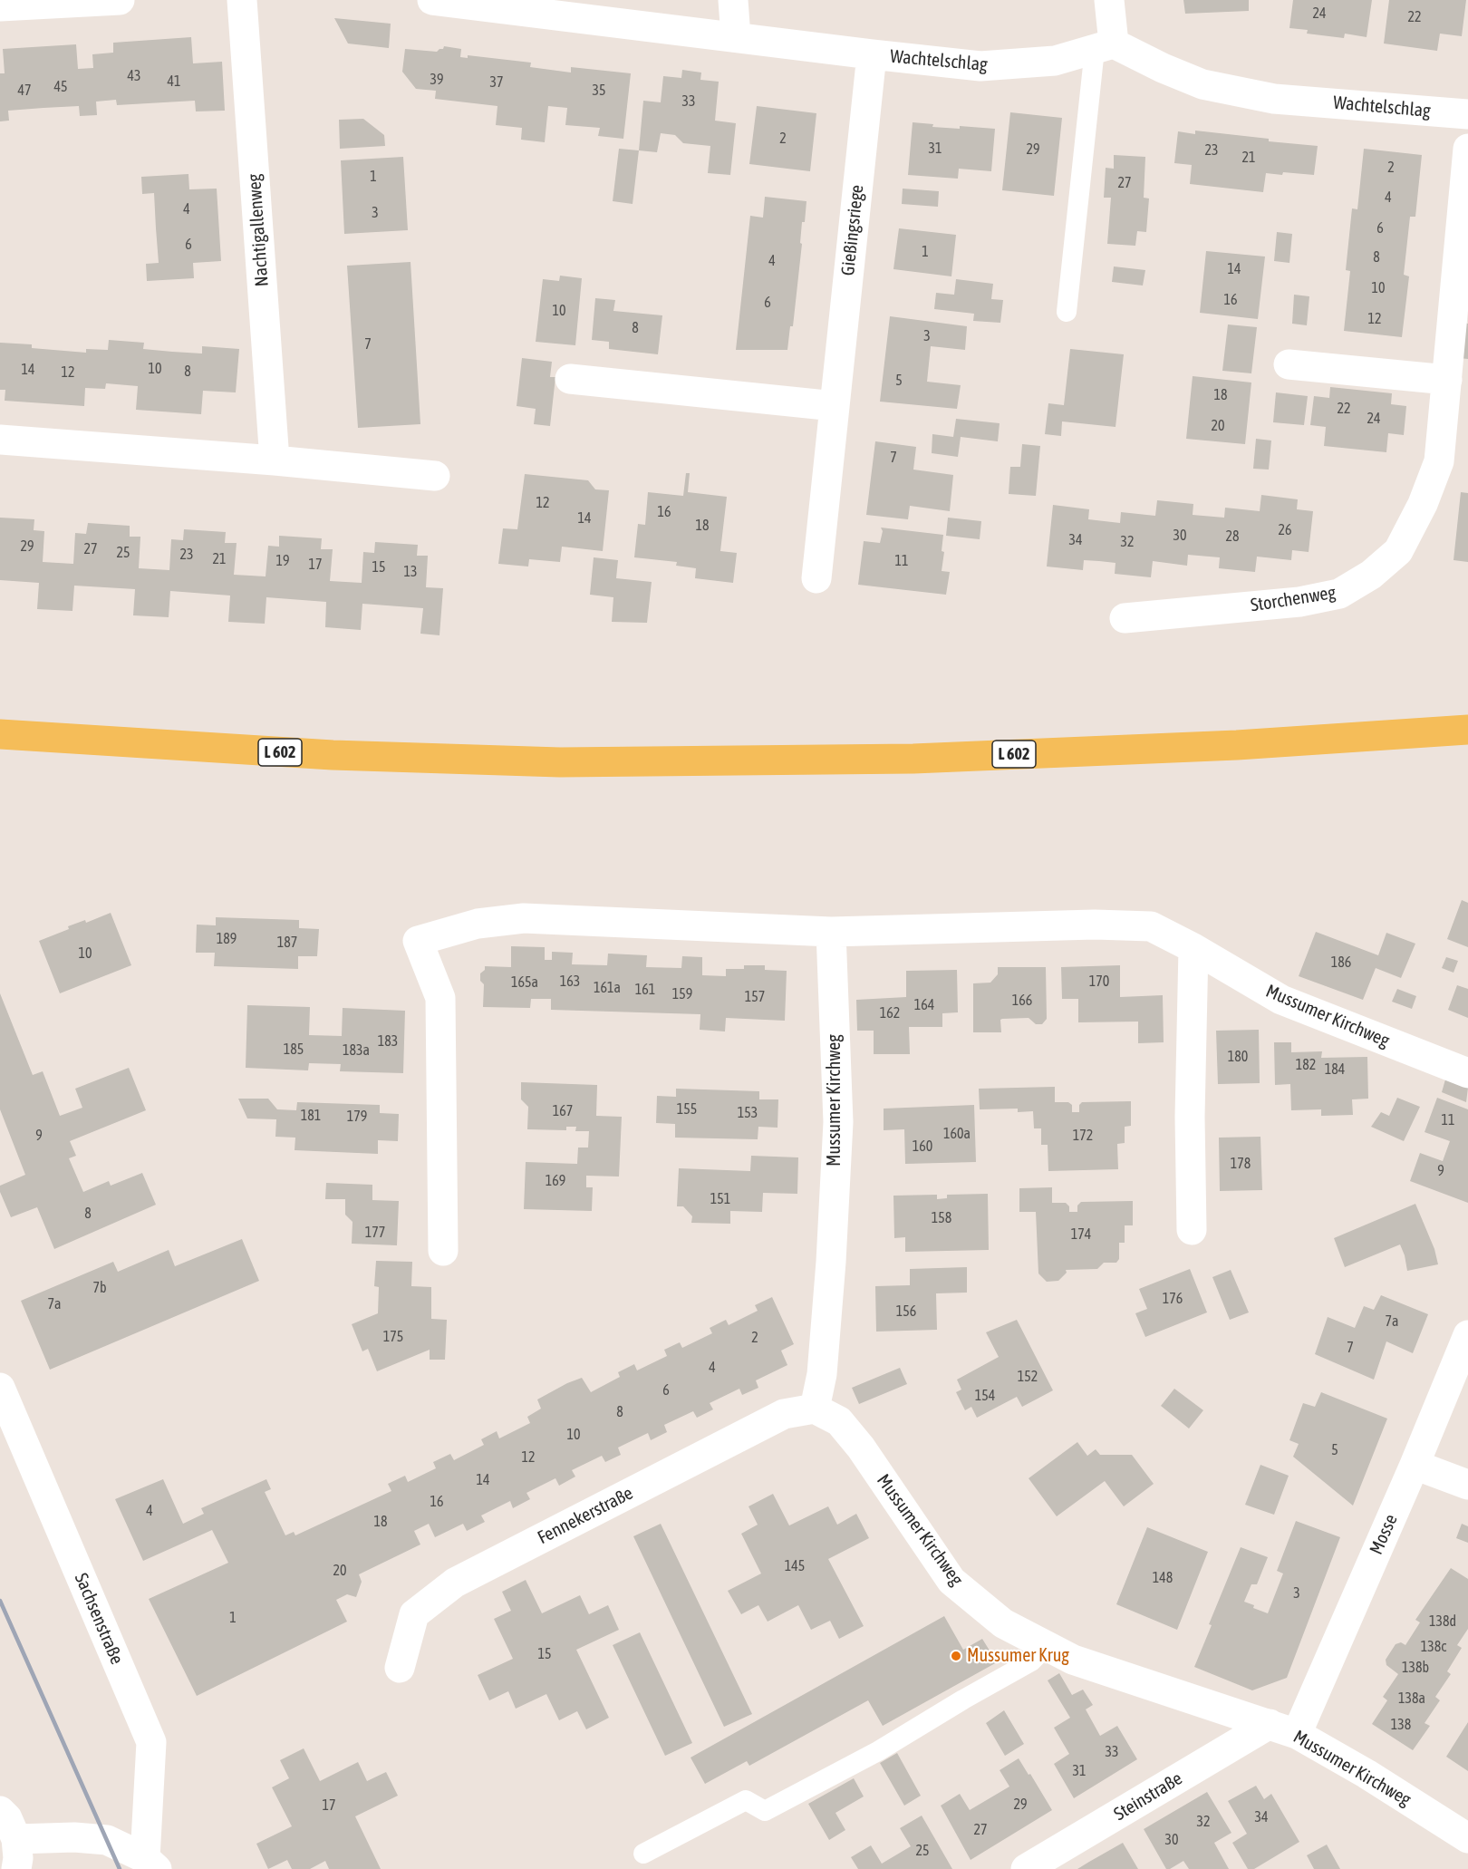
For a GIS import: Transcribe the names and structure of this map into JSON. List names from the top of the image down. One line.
{"streets":{"main road":["L 602"],"street":["Wachtelschlag","Nachtigallenweg","Gießingsriege","Storchenweg","Mussumer Kirchweg","Fennekerstraße","Mosse","Sachsenstraße","Steinstraße"]},"crossings":[["Wachtelschlag","Gießingsriege"],["Mussumer Kirchweg","Fennekerstraße"],["Mussumer Kirchweg","Mosse"],["Mussumer Kirchweg","Steinstraße"],["Mosse","Steinstraße"]],"places":["Mussumer Krug"],"house_numbers":["24","22","43","39","41","37","45","47","35","33","2","31","29","23","21","2","1","27","4","4","3","6","6","1","8","4","14","10","16","6","10","12","8","3","7","10","14","8","12","5","18","22","24","20","7","12","16","14","18","26","30","28","34","32","29","27","25","23","21","19","11","17","15","13","189","187","10","186","163","170","165a","161a","161","159","157","166","164","162","183","185","183a","180","182","184","155","167","153","181","179","11","160a","9","172","160","178","9","169","151","8","158","177","174","7b","176","7a","156","7a","175","2","7","4","152","6","154","8","10","5","12","14","16","4","18","145","20","148","3","1","138d","138c","15","138b","138a","138","33","31","29","17","34","32","27","30","25"]}
